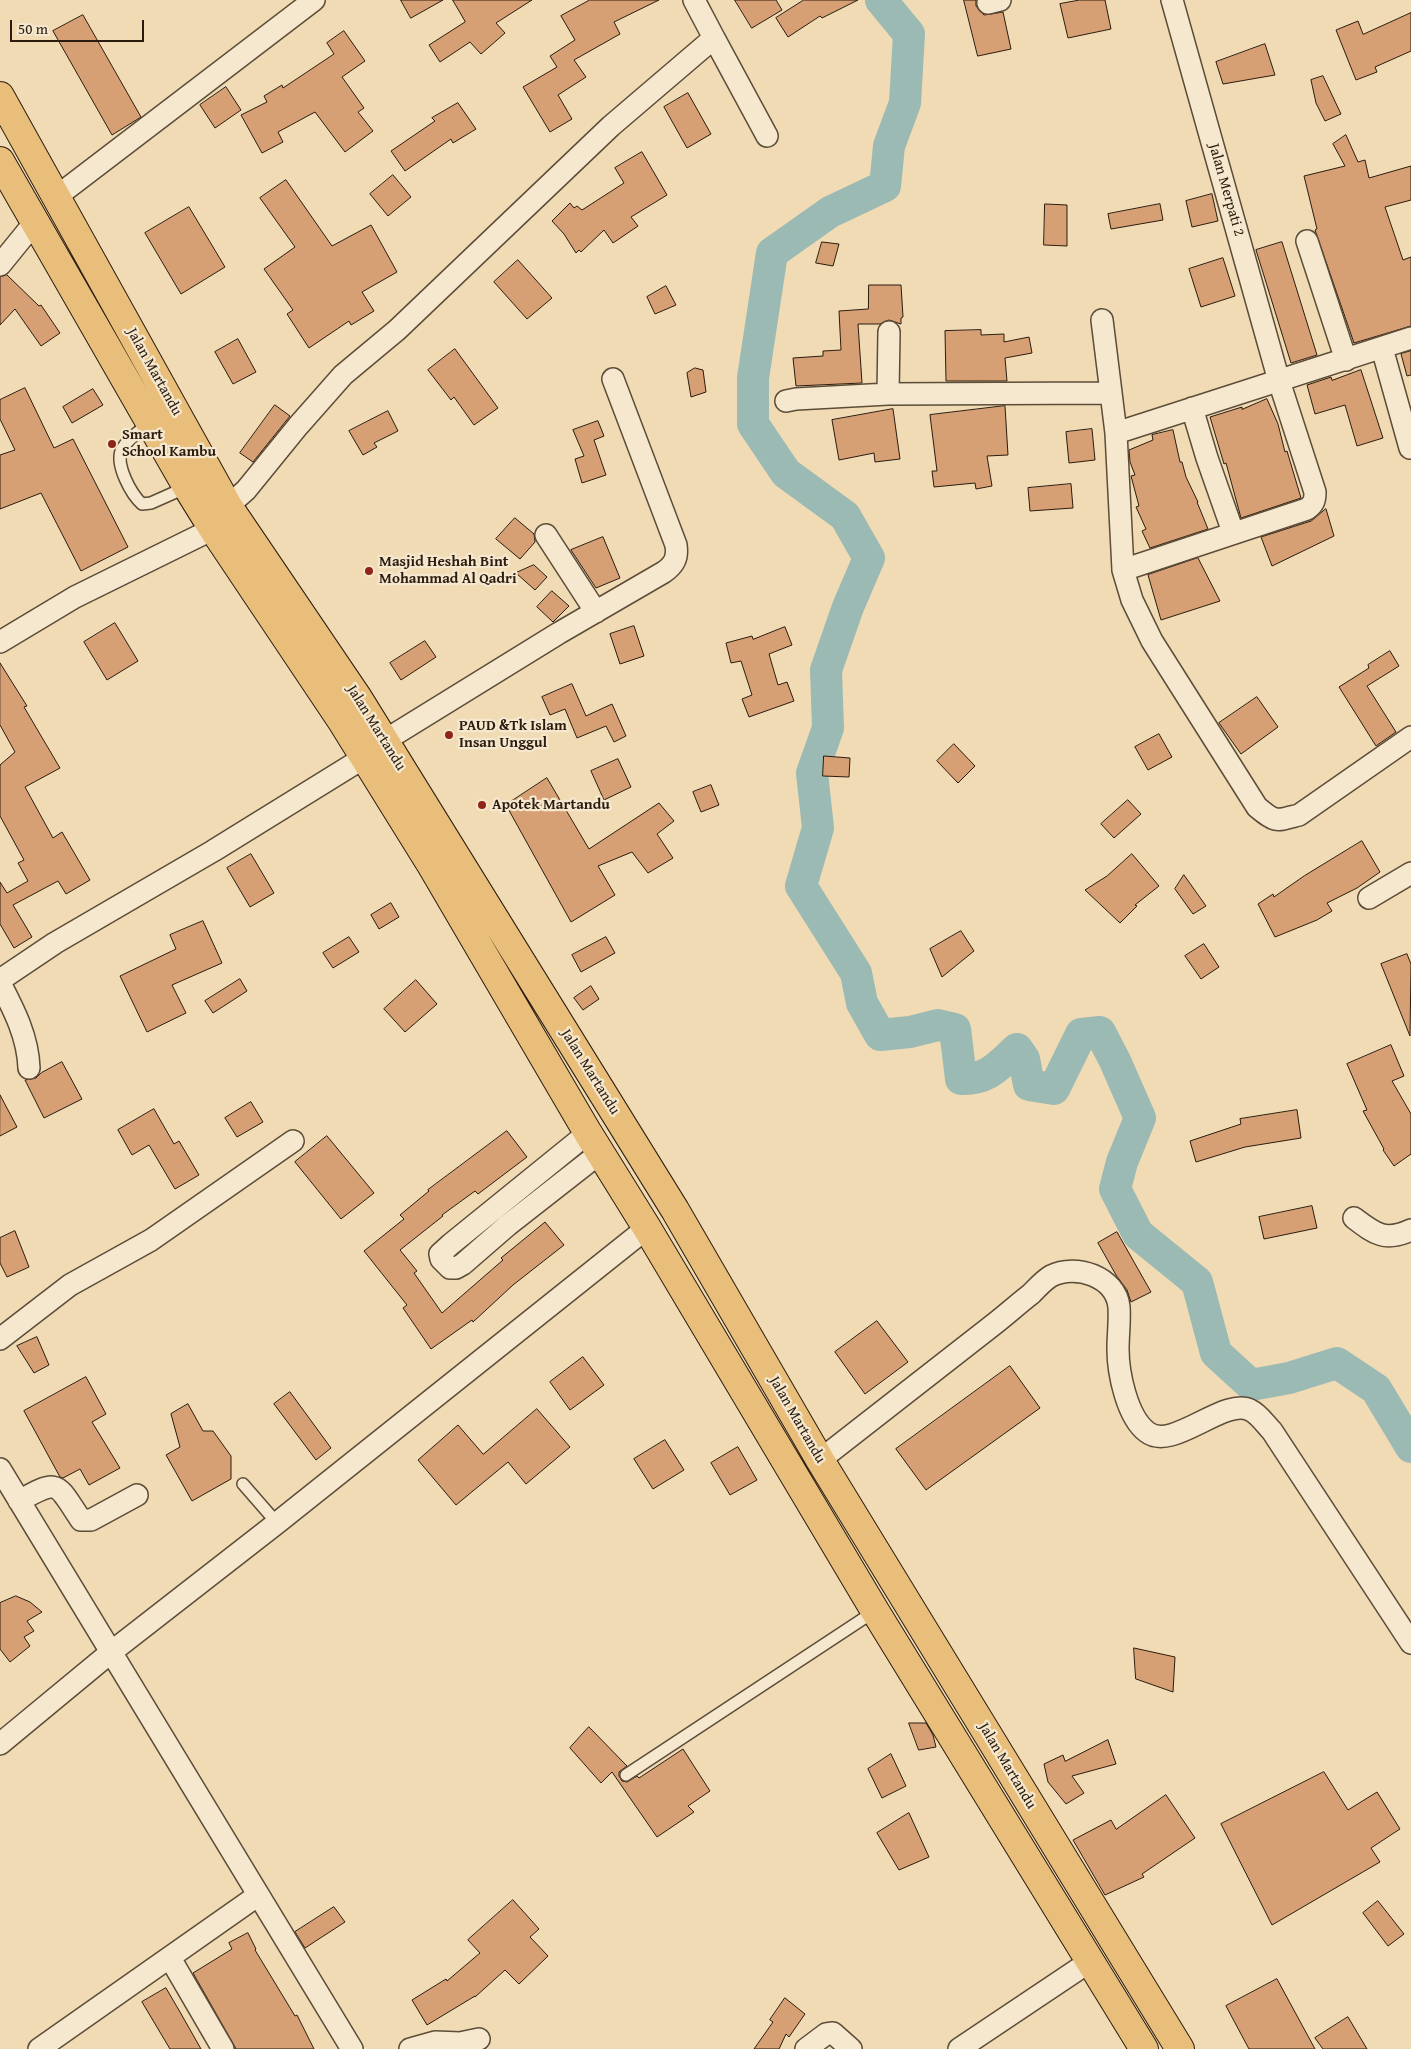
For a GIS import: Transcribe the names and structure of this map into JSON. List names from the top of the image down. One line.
{"streets":{"highway":["Jalan Martandu"],"street":["Jalan Merpati 2"]},"places":["Smart School Kambu","Masjid Heshah Bint Mohammad Al Qadri","PAUD &Tk Islam Insan Unggul","Apotek Martandu"],"scale_bar":"50 m"}
